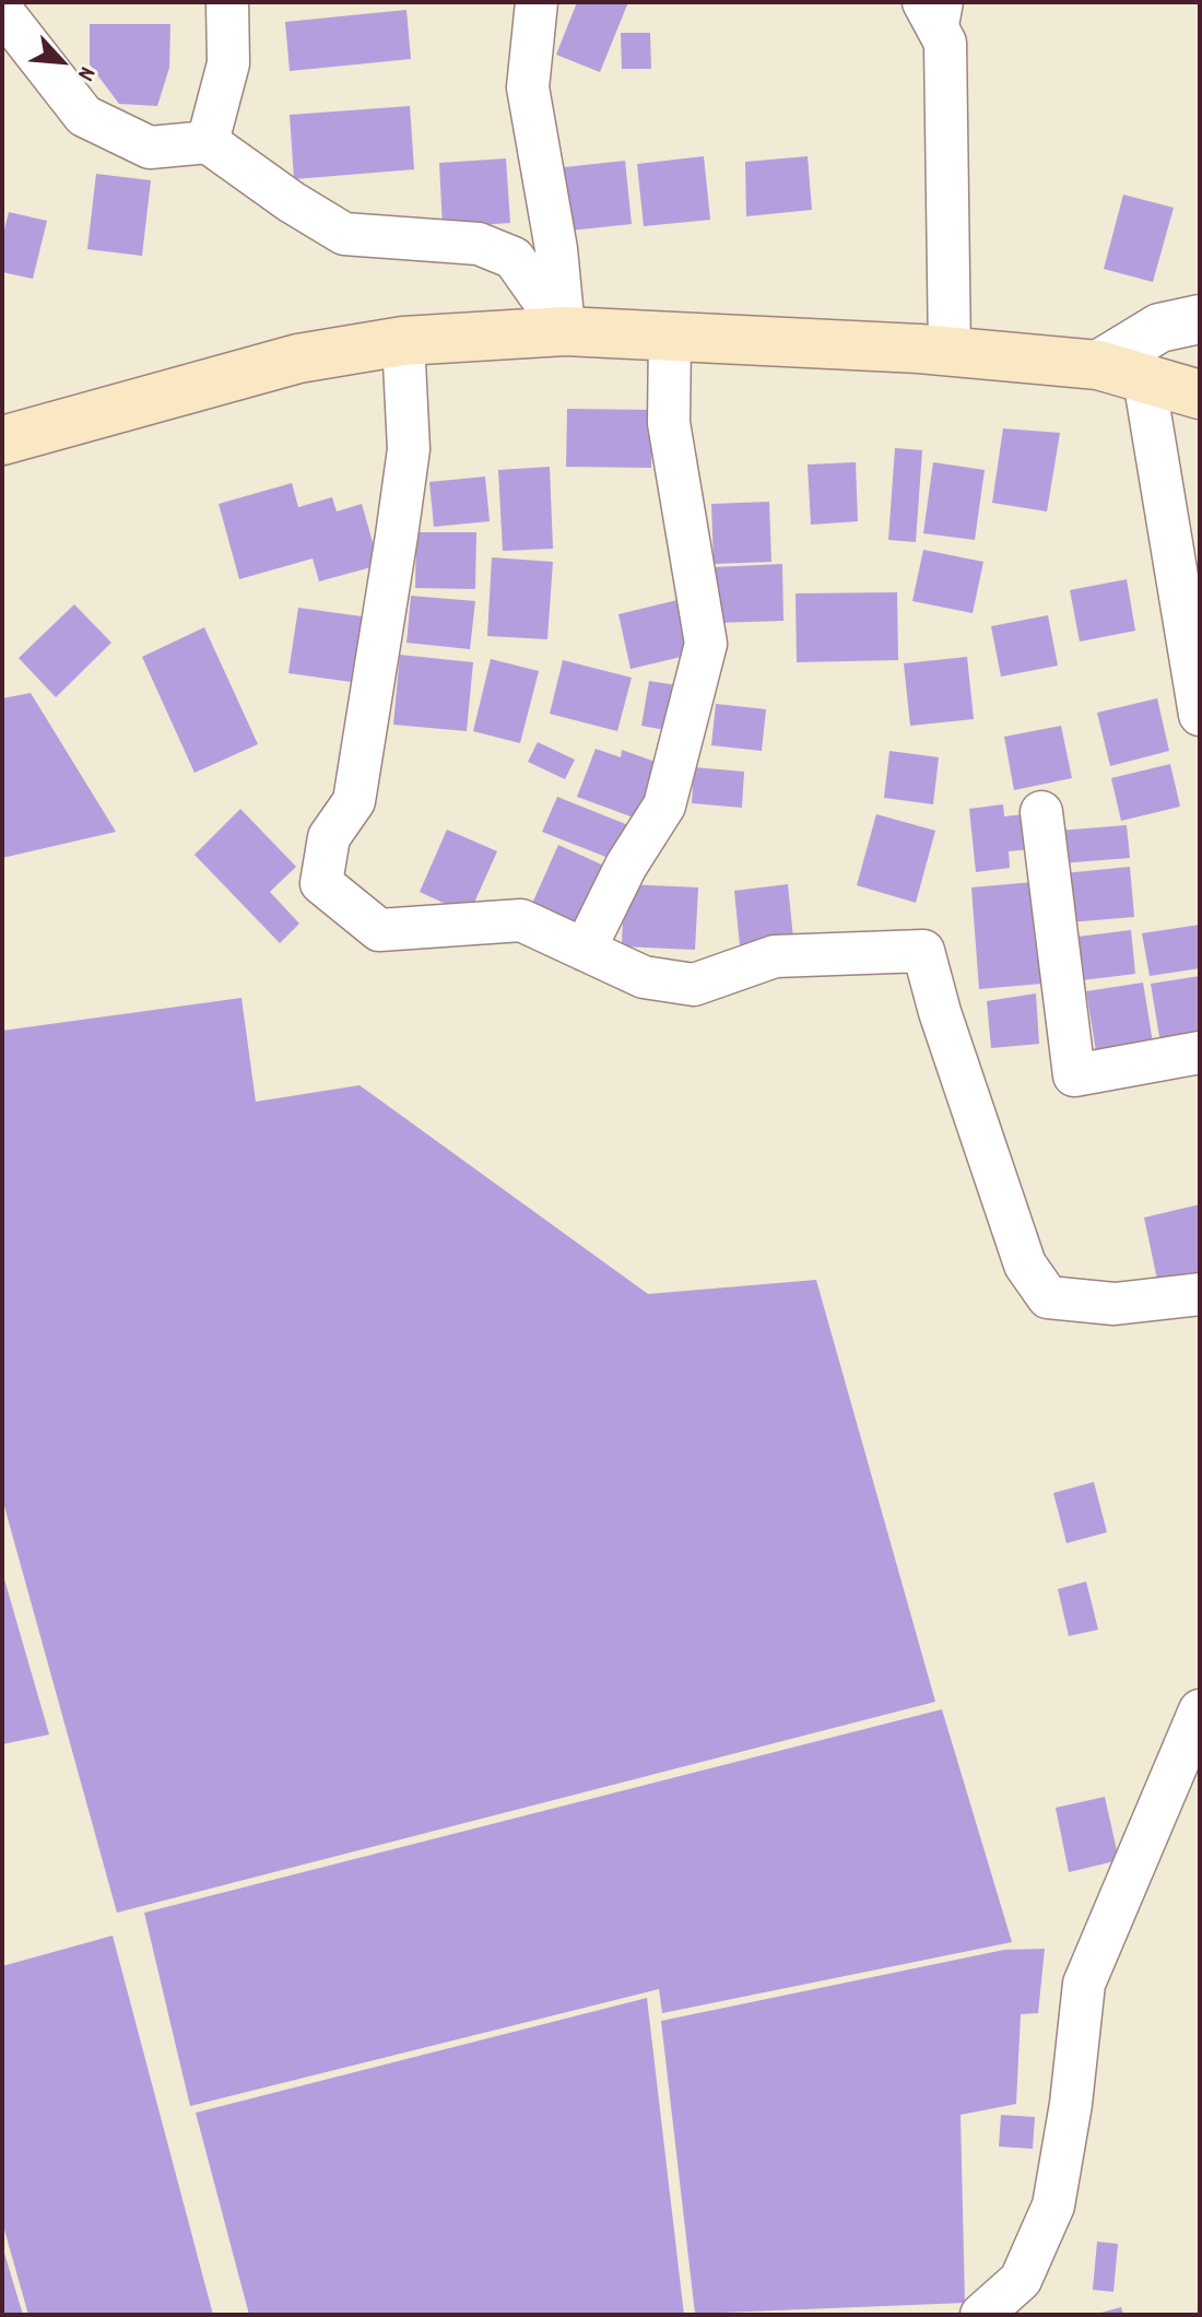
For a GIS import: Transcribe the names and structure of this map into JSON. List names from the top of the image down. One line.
{"north":"bottom right"}
